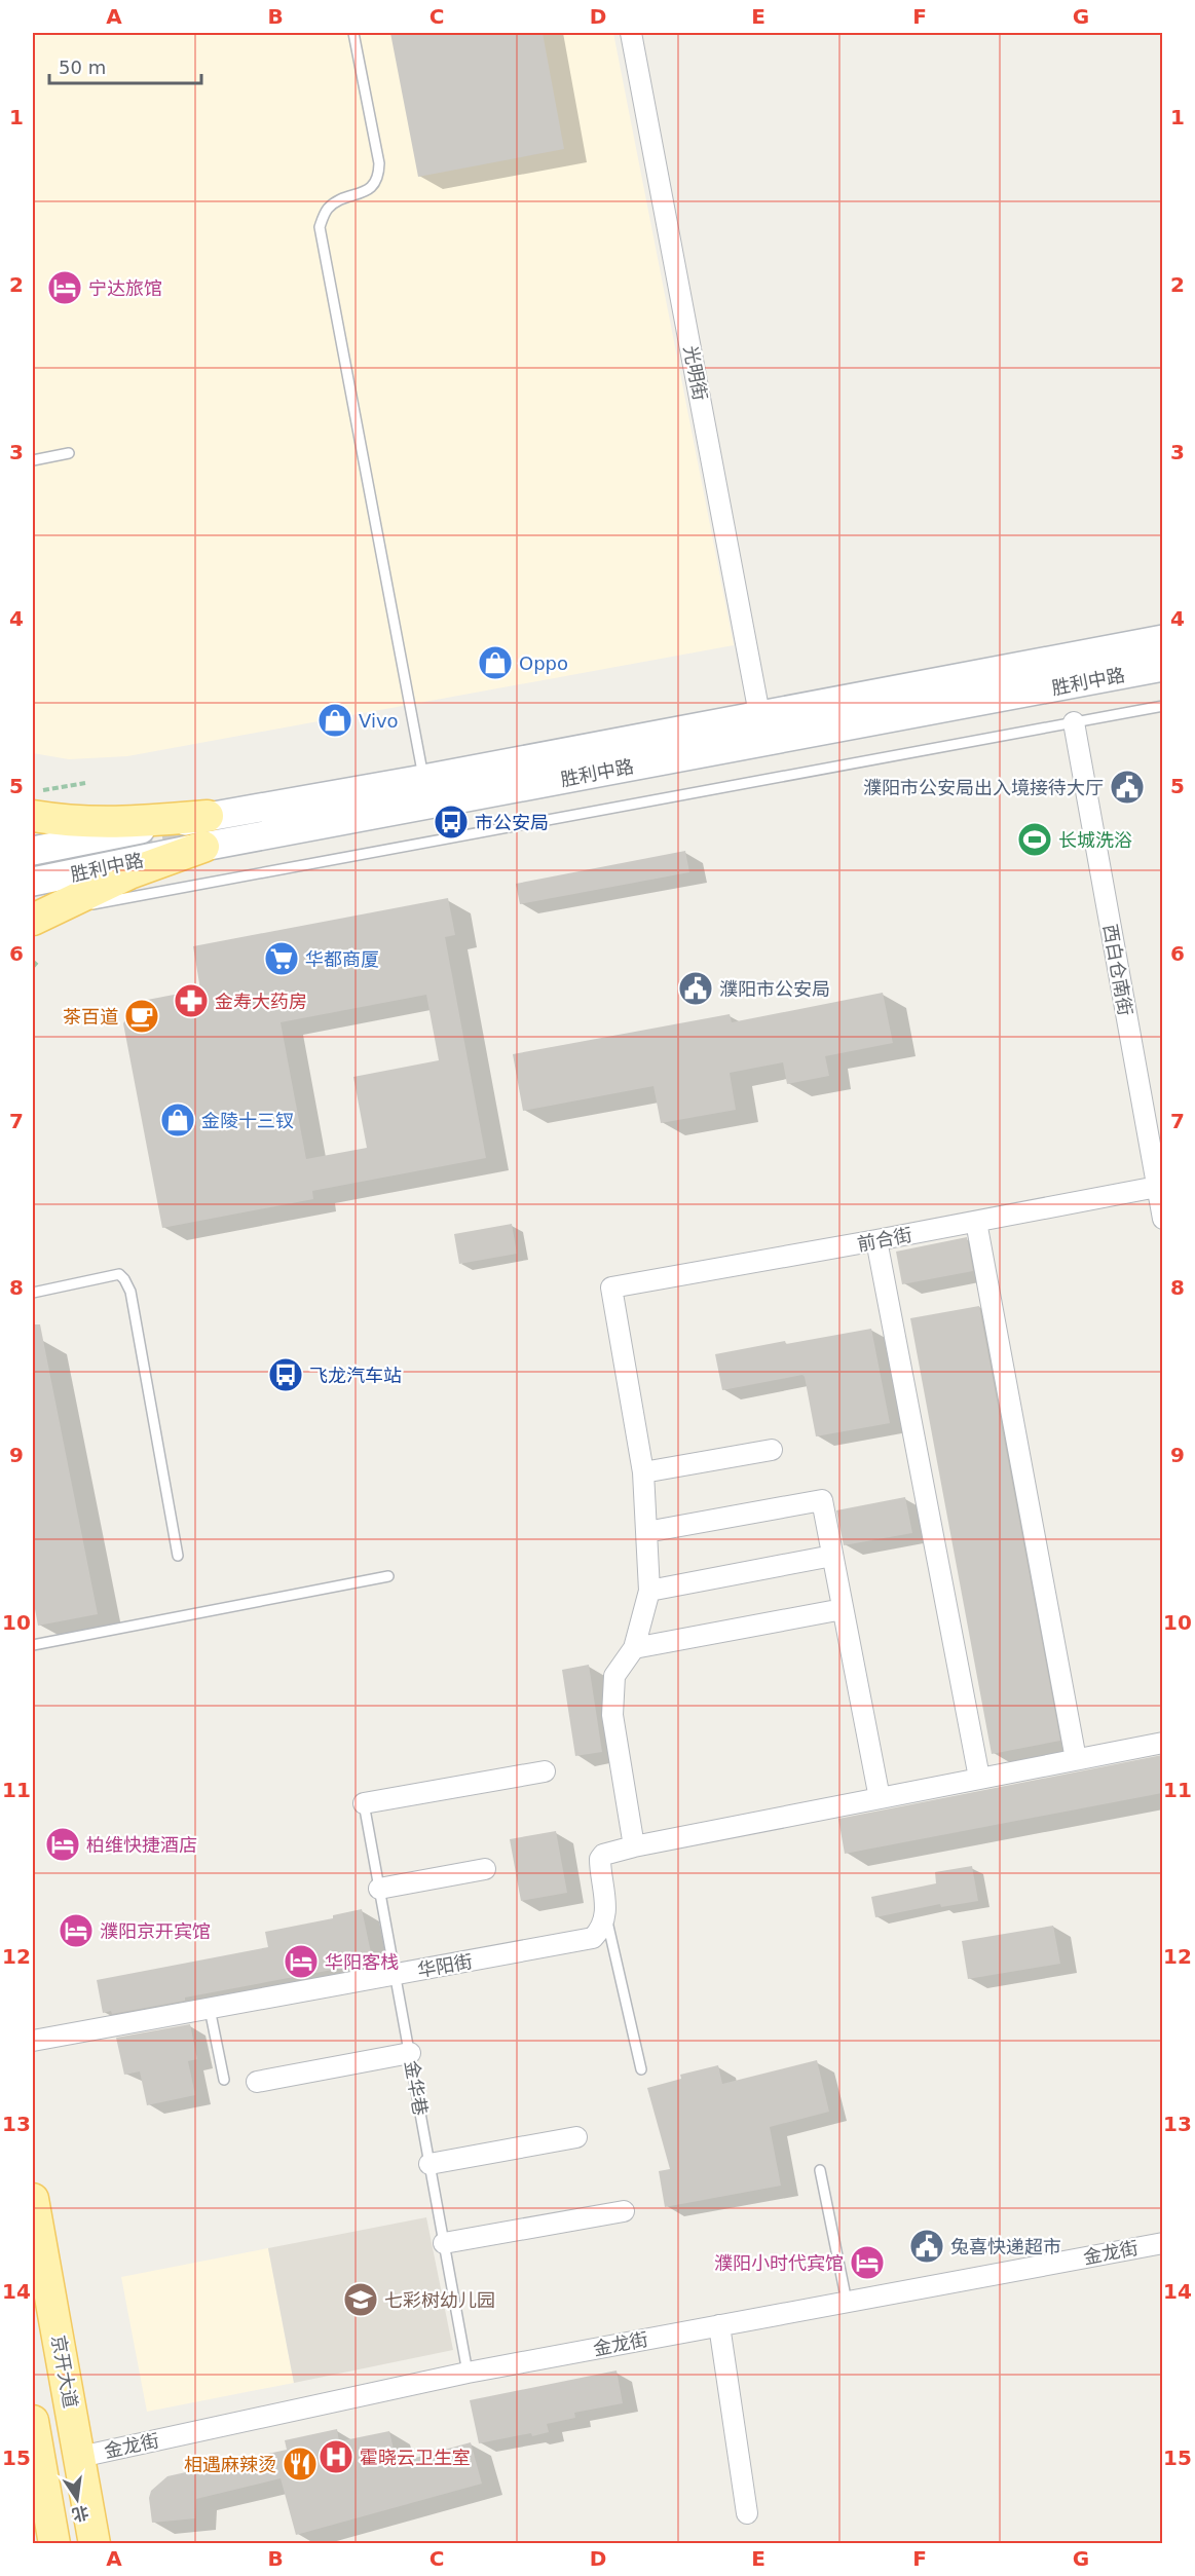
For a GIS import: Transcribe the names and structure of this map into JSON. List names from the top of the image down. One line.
{"streets":{"main road":["胜利中路","京开大道"],"street":["光明街","西白仓南街","前合街","华阳街","金龙街"],"lane":["金华巷"]},"crossings":[["光明街","胜利中路"],["西白仓南街","前合街"],["华阳街","金华巷"],["金华巷","金龙街"],["金龙街","京开大道"]],"places":{"hotel":["宁达旅馆","柏维快捷酒店","濮阳京开宾馆","华阳客栈","濮阳小时代宾馆"],"shop":["Oppo","Vivo","金陵十三钗"],"public building":["濮阳市公安局出入境接待大厅","濮阳市公安局","兔喜快递超市"],"bus stop":["市公安局","飞龙汽车站"],"sports":["长城洗浴"],"supermarket":["华都商厦"],"pharmacy":["金寿大药房"],"cafe":["茶百道"],"school or university":["七彩树幼儿园"],"hospital":["霍晓云卫生室"],"restaurant":["相遇麻辣烫"]},"scale_bar":"50 m","north":"bottom","grid":{"columns":["A","B","C","D","E","F","G"],"rows":["1","2","3","4","5","6","7","8","9","10","11","12","13","14","15"]}}
